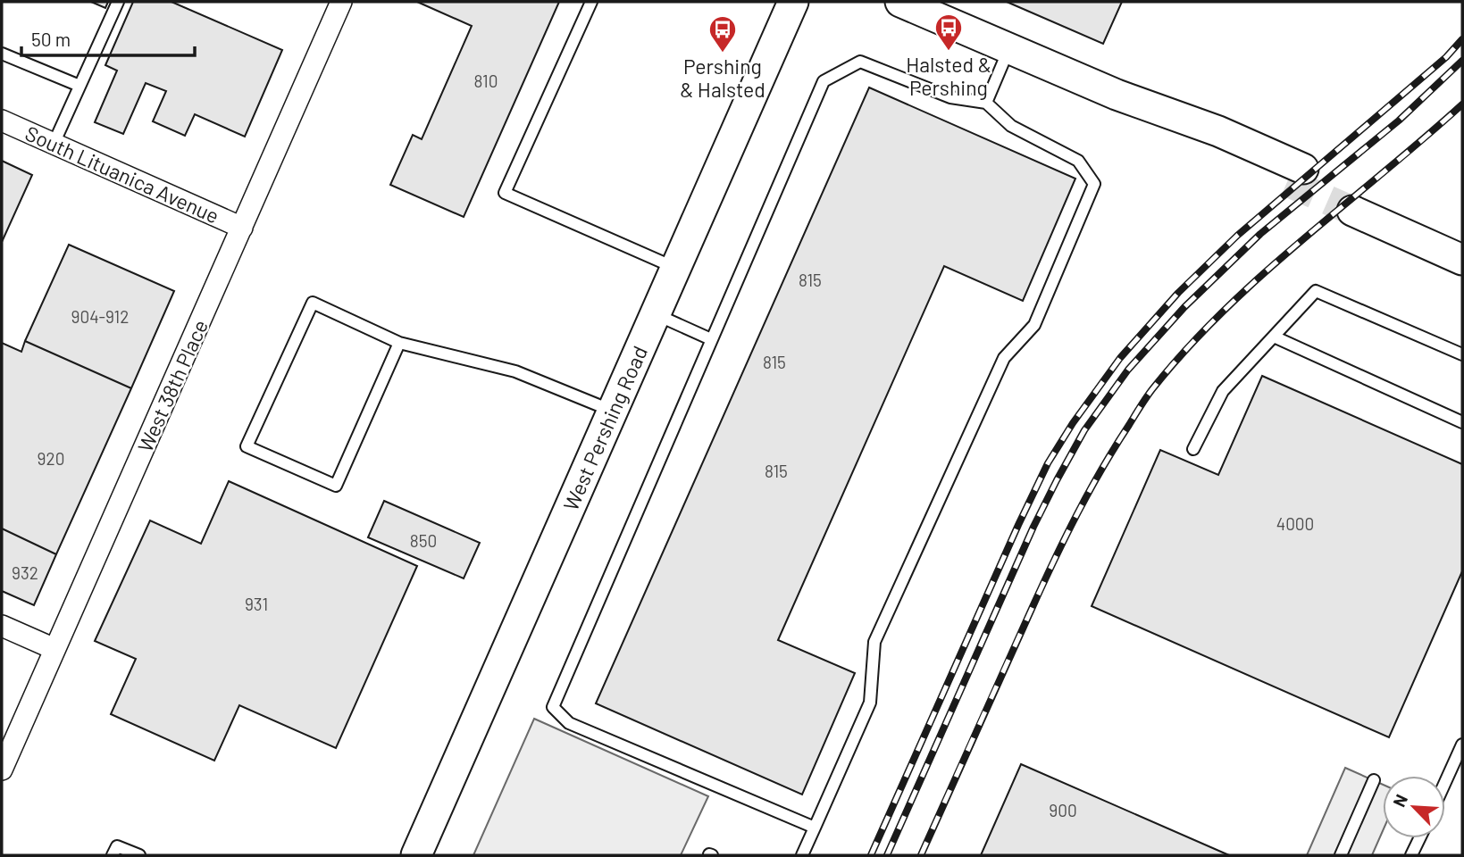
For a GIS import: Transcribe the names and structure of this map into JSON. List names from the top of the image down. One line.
{"streets":{"main road":["West Pershing Road"],"street":["South Lituanica Avenue","West 38th Place"]},"crossings":[["South Lituanica Avenue","West 38th Place"]],"places":{"bus stop":["Halsted & Pershing","Pershing & Halsted"]},"house_numbers":["810","815","904-912","815","920","815","4000","850","932","931","900"],"scale_bar":"50 m","north":"top left"}
